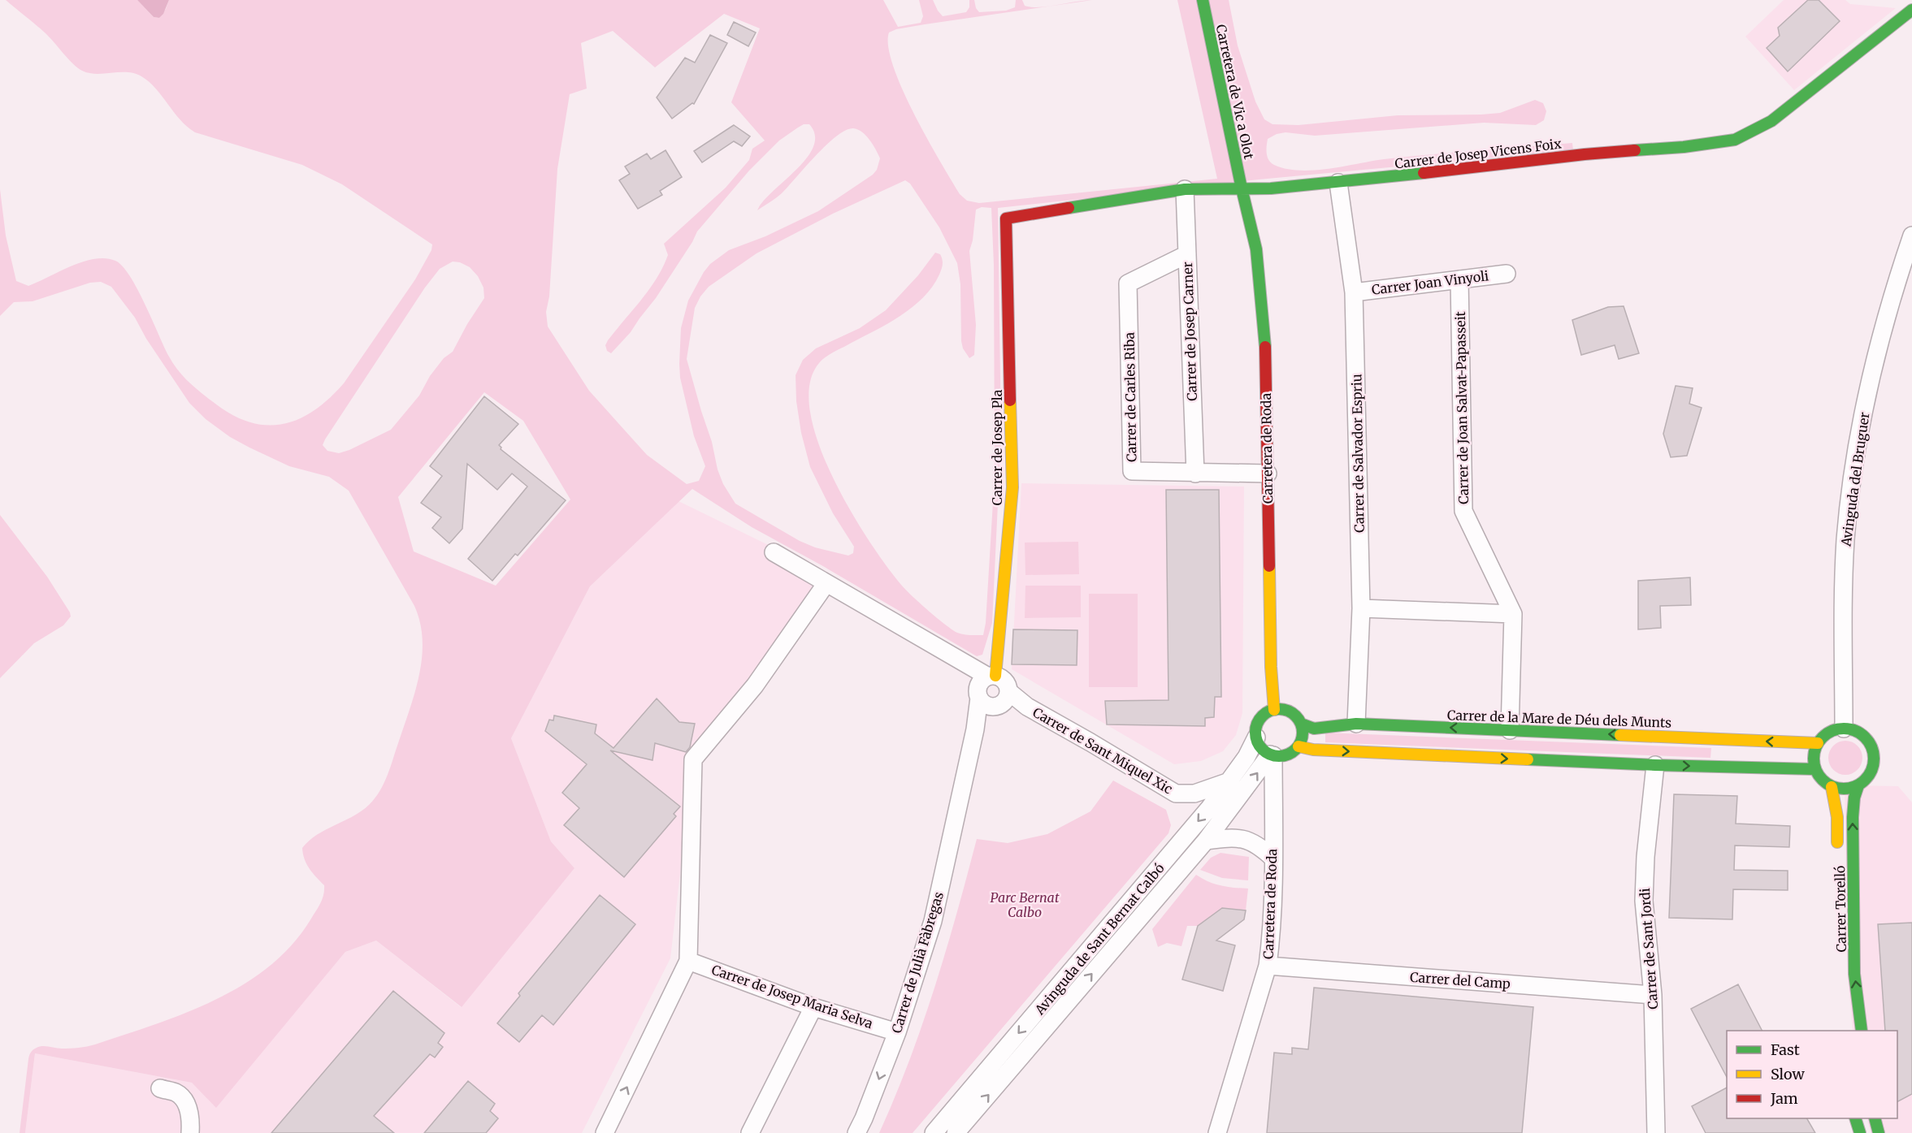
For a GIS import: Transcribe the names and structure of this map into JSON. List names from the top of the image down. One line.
{"streets":{"street":["Carretera de Vic a Olot","Carrer de Josep Vicens Foix","Carrer Joan Vinyoli","Carrer de Josep Carner","Carrer de Carles Riba","Carrer de Joan Salvat-Papasseit","Carrer de Josep Pla","Carretera de Roda","Carrer de Salvador Espriu","Avinguda del Bruguer","Carrer de la Mare de Déu dels Munts","Carrer de Sant Miquel Xic","Carrer Torelló","Avinguda de Sant Bernat Calbó","Carrer de Sant Jordi","Carrer de Julià Fàbregas","Carrer del Camp","Carrer de Josep Maria Selva"]},"crossings":[["Carretera de Vic a Olot","Carrer de Josep Vicens Foix"],["Carretera de Vic a Olot","Carretera de Roda"],["Carrer de Josep Vicens Foix","Carrer de Josep Carner"],["Carrer de Josep Vicens Foix","Carrer de Josep Pla"],["Carrer de Josep Vicens Foix","Carretera de Roda"],["Carrer de Josep Vicens Foix","Carrer de Salvador Espriu"],["Carrer Joan Vinyoli","Carrer de Joan Salvat-Papasseit"],["Carrer Joan Vinyoli","Carrer de Salvador Espriu"],["Carrer de Josep Carner","Carrer de Carles Riba"],["Carrer de Carles Riba","Carretera de Roda"],["Carrer de Joan Salvat-Papasseit","Carrer de la Mare de Déu dels Munts"],["Carrer de Josep Pla","Carrer de Julià Fàbregas"],["Carretera de Roda","Carrer de la Mare de Déu dels Munts"],["Carretera de Roda","Avinguda de Sant Bernat Calbó"],["Carretera de Roda","Carrer del Camp"],["Carrer de Salvador Espriu","Carrer de la Mare de Déu dels Munts"],["Avinguda del Bruguer","Carrer de la Mare de Déu dels Munts"],["Avinguda del Bruguer","Carrer Torelló"],["Carrer de la Mare de Déu dels Munts","Carrer Torelló"],["Carrer de la Mare de Déu dels Munts","Avinguda de Sant Bernat Calbó"],["Carrer de Sant Miquel Xic","Avinguda de Sant Bernat Calbó"],["Carrer de Sant Jordi","Carrer del Camp"],["Carrer de Julià Fàbregas","Carrer de Josep Maria Selva"]],"one_way":["Carrer Torelló"],"parks":["Parc Bernat Calbo"],"legend":["Fast","Slow","Jam"]}
